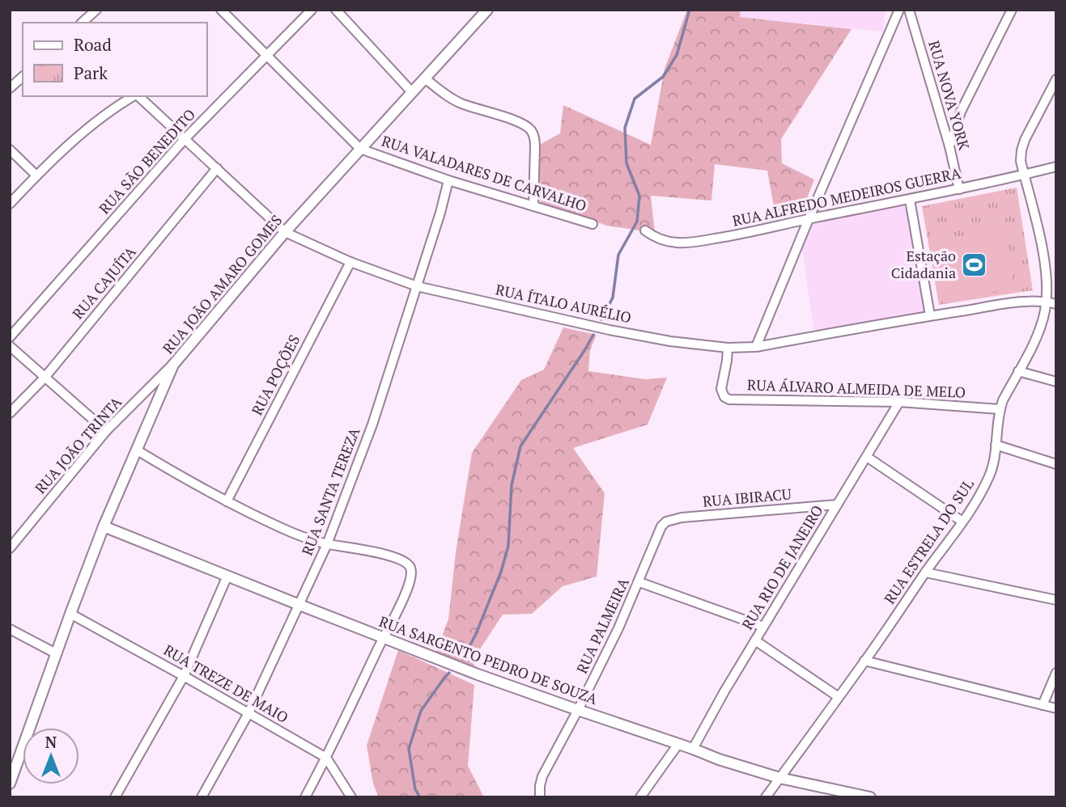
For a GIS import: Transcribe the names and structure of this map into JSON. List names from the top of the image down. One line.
{"streets":{"street":["RUA NOVA YORK","RUA SÃO BENEDITO","RUA VALADARES DE CARVALHO","RUA ALFREDO MEDEIROS GUERRA","RUA CAJUÍTA","RUA JOÃO AMARO GOMES","RUA ÍTALO AURÉLIO","RUA POÇÕES","RUA ÁLVARO ALMEIDA DE MELO","RUA JOÃO TRINTA","RUA SANTA TEREZA","RUA IBIRACU","RUA ESTRELA DO SUL","RUA RIO DE JANEIRO","RUA PALMEIRA","RUA SARGENTO PEDRO DE SOUZA","RUA TREZE DE MAIO"]},"crossings":[["RUA NOVA YORK","RUA ALFREDO MEDEIROS GUERRA"],["RUA SÃO BENEDITO","RUA VALADARES DE CARVALHO"],["RUA SÃO BENEDITO","RUA ÍTALO AURÉLIO"],["RUA VALADARES DE CARVALHO","RUA JOÃO AMARO GOMES"],["RUA VALADARES DE CARVALHO","RUA SANTA TEREZA"],["RUA ALFREDO MEDEIROS GUERRA","RUA ESTRELA DO SUL"],["RUA CAJUÍTA","RUA ÍTALO AURÉLIO"],["RUA JOÃO AMARO GOMES","RUA ÍTALO AURÉLIO"],["RUA JOÃO AMARO GOMES","RUA JOÃO TRINTA"],["RUA JOÃO AMARO GOMES","RUA SARGENTO PEDRO DE SOUZA"],["RUA JOÃO AMARO GOMES","RUA TREZE DE MAIO"],["RUA ÍTALO AURÉLIO","RUA POÇÕES"],["RUA ÍTALO AURÉLIO","RUA ÁLVARO ALMEIDA DE MELO"],["RUA ÍTALO AURÉLIO","RUA SANTA TEREZA"],["RUA ÍTALO AURÉLIO","RUA ESTRELA DO SUL"],["RUA ÁLVARO ALMEIDA DE MELO","RUA ESTRELA DO SUL"],["RUA ÁLVARO ALMEIDA DE MELO","RUA RIO DE JANEIRO"],["RUA SANTA TEREZA","RUA SARGENTO PEDRO DE SOUZA"],["RUA SANTA TEREZA","RUA TREZE DE MAIO"],["RUA IBIRACU","RUA RIO DE JANEIRO"],["RUA IBIRACU","RUA PALMEIRA"],["RUA ESTRELA DO SUL","RUA SARGENTO PEDRO DE SOUZA"],["RUA RIO DE JANEIRO","RUA SARGENTO PEDRO DE SOUZA"],["RUA PALMEIRA","RUA SARGENTO PEDRO DE SOUZA"]],"places":{"sports":["Estação Cidadania"]},"legend":["Road","Park"],"north":"top"}
